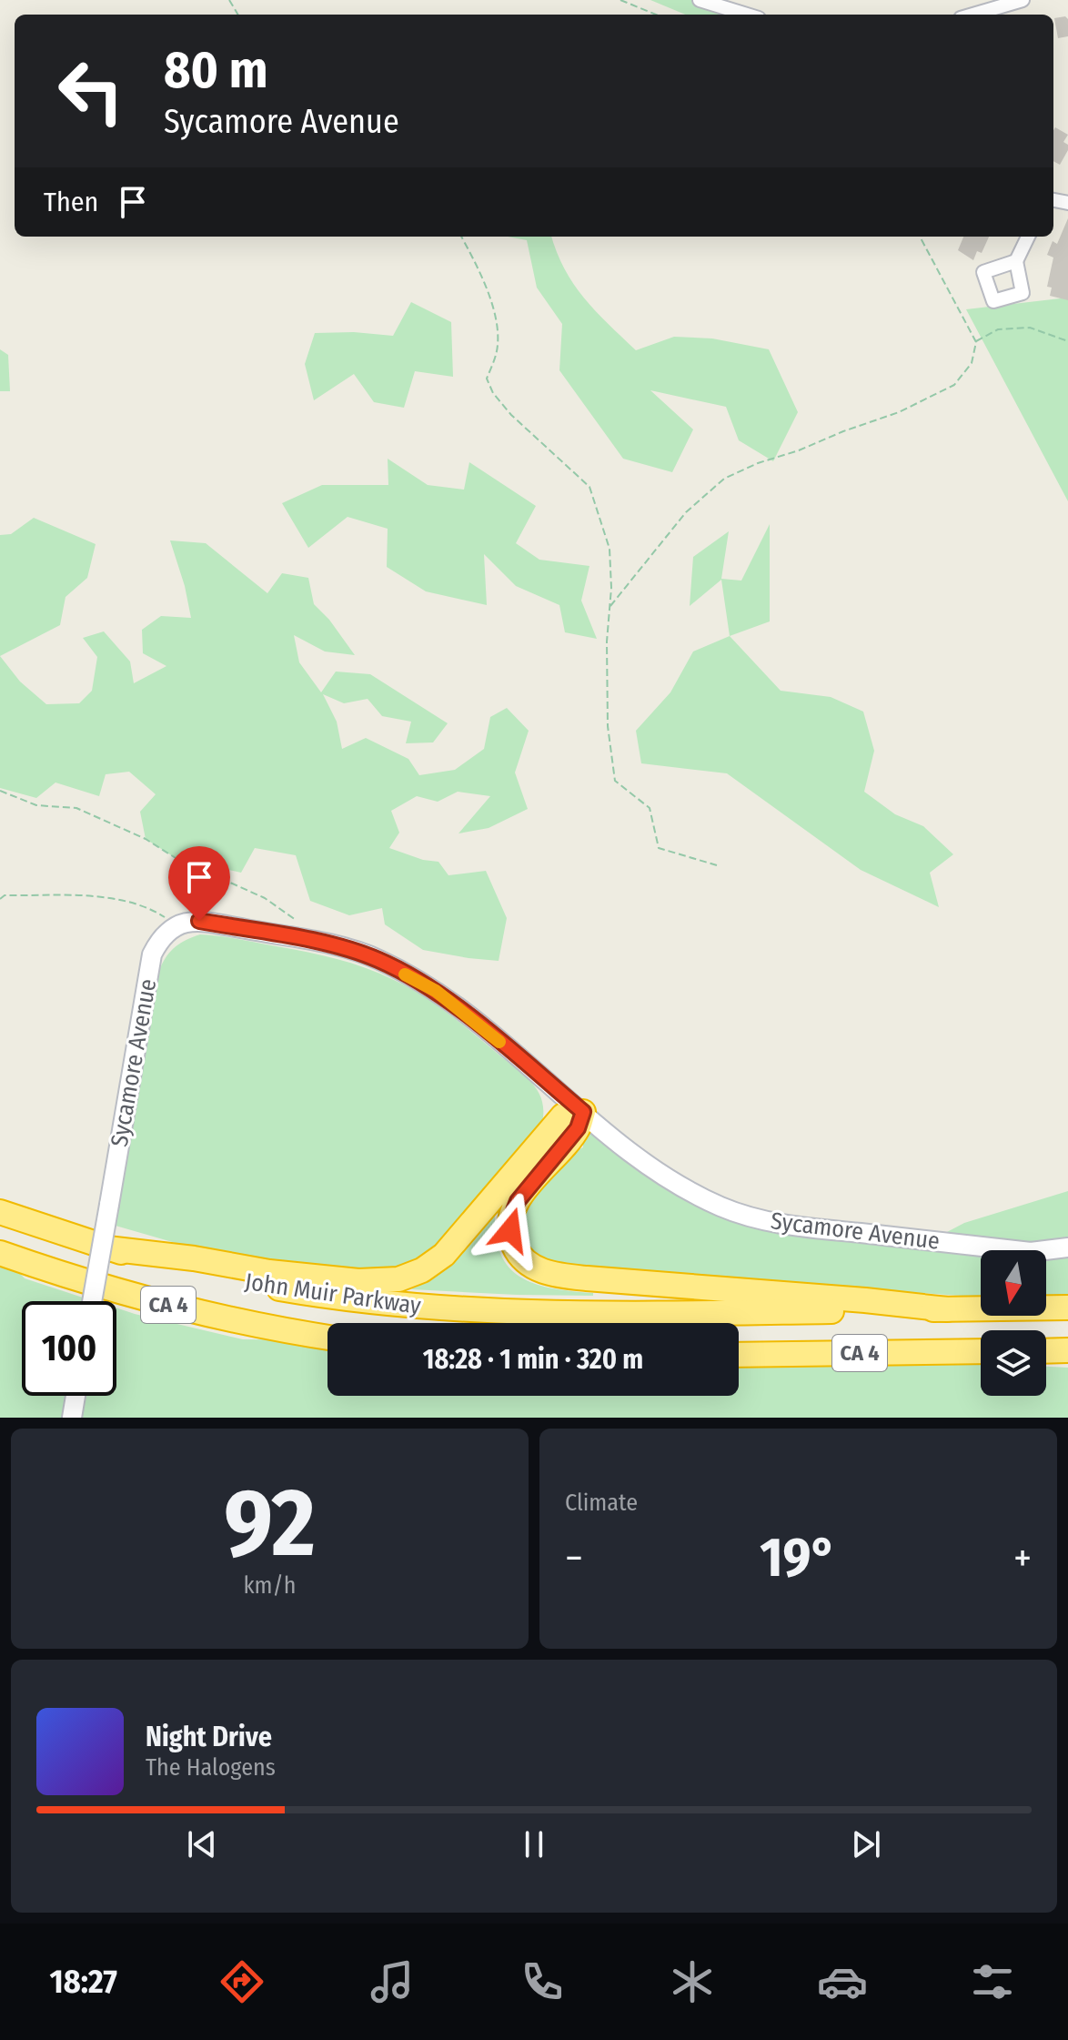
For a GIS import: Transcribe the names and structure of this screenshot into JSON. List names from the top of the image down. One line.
{"streets":{"highway":["John Muir Parkway","CA 4"],"main road":["Sycamore Avenue"]},"north":"bottom","page":{"turn":["80 m","Sycamore Avenue"],"then":"Then","limit":"100","trip":"18:28 · 1 min · 320 m","tile":[["92","km/h"],"Climate"],"heat":["−","19°","+"],"song":["Night Drive","The Halogens"],"tabs":"18:27"}}
